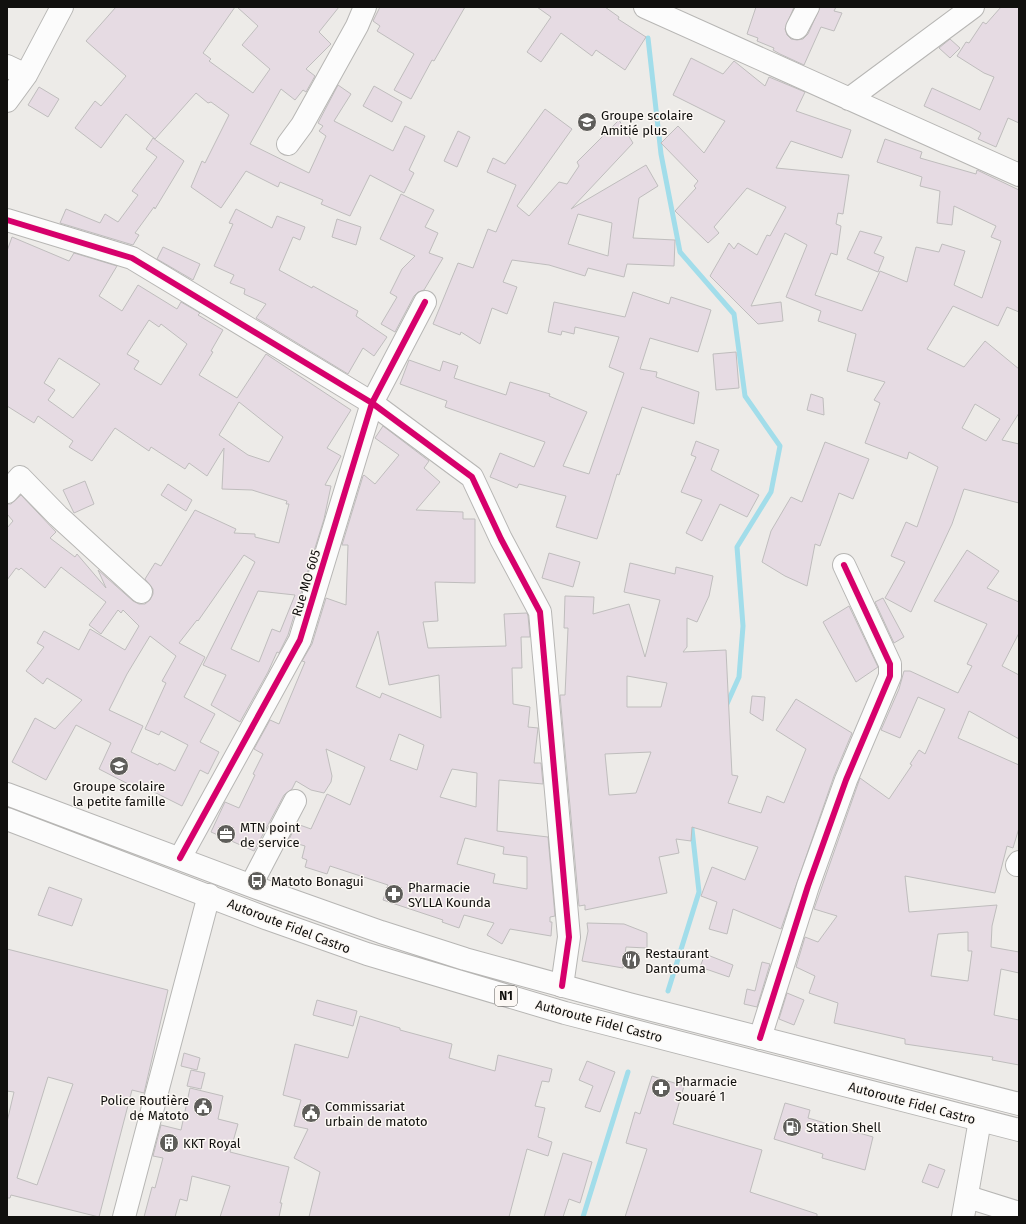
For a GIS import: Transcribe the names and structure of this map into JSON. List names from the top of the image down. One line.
{"streets":{"main road":["Rue MO 605","Autoroute Fidel Castro","N1"]},"crossings":[["Rue MO 605","Autoroute Fidel Castro"]],"places":{"school or university":["Groupe scolaire Amitié plus","Groupe scolaire la petite famille"],"office":["MTN point de service"],"bus stop":["Matoto Bonagui"],"pharmacy":["Pharmacie SYLLA Kounda","Pharmacie Souaré 1"],"restaurant":["Restaurant Dantouma"],"public building":["Police Routière de Matoto","Commissariat urbain de matoto"],"fuel station":["Station Shell"],"building":["KKT Royal"]}}
